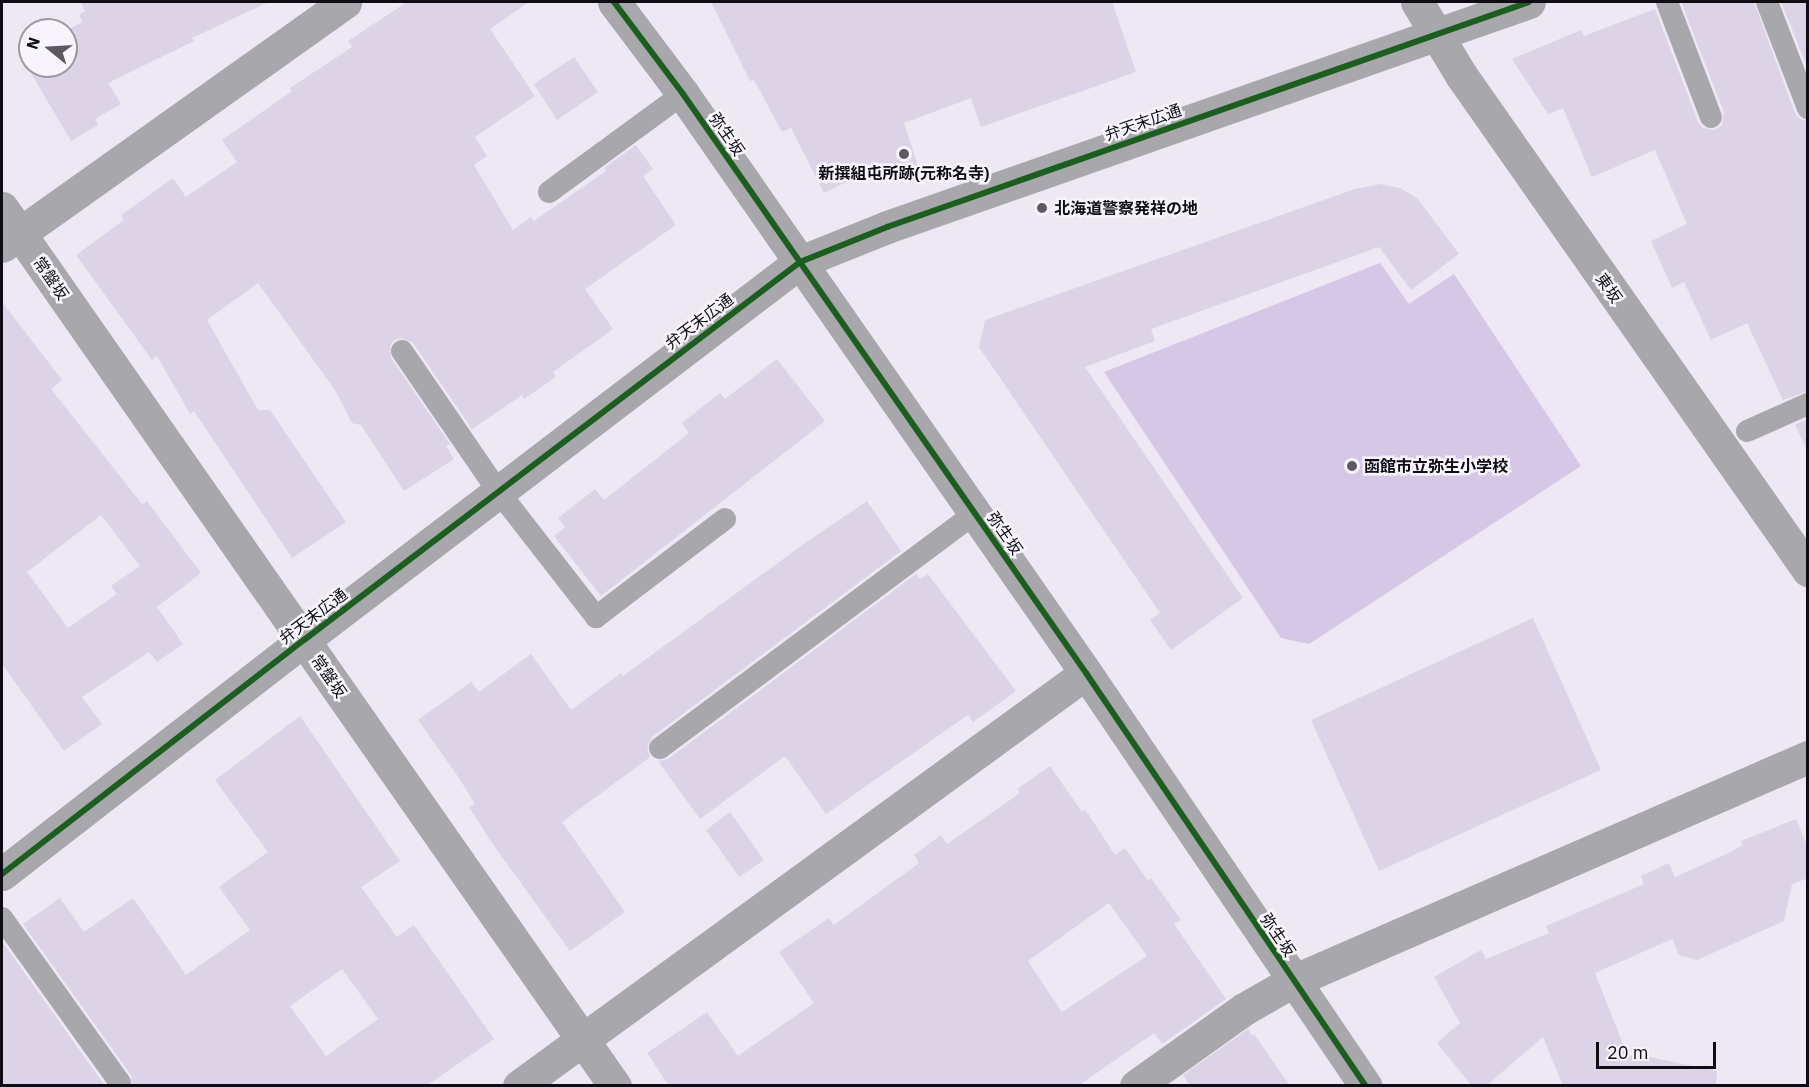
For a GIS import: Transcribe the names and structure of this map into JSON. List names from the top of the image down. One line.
{"streets":{"street":["弁天末広通","弥生坂","常盤坂","東坂"]},"crossings":[["弁天末広通","弥生坂"],["弁天末広通","常盤坂"],["弁天末広通","東坂"]],"places":["新撰組屯所跡(元称名寺)","北海道警察発祥の地","函館市立弥生小学校"],"scale_bar":"20 m","north":"left"}
